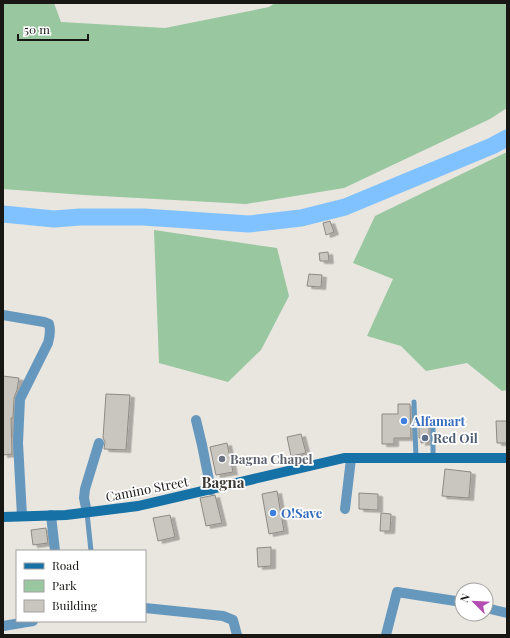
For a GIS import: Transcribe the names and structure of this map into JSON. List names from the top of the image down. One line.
{"streets":{"main road":["Camino Street"]},"districts":["Bagna"],"places":["Alfamart","Red Oil","Bagna Chapel","O!Save"],"legend":["Road","Park","Building"],"scale_bar":"50 m","north":"top left"}
